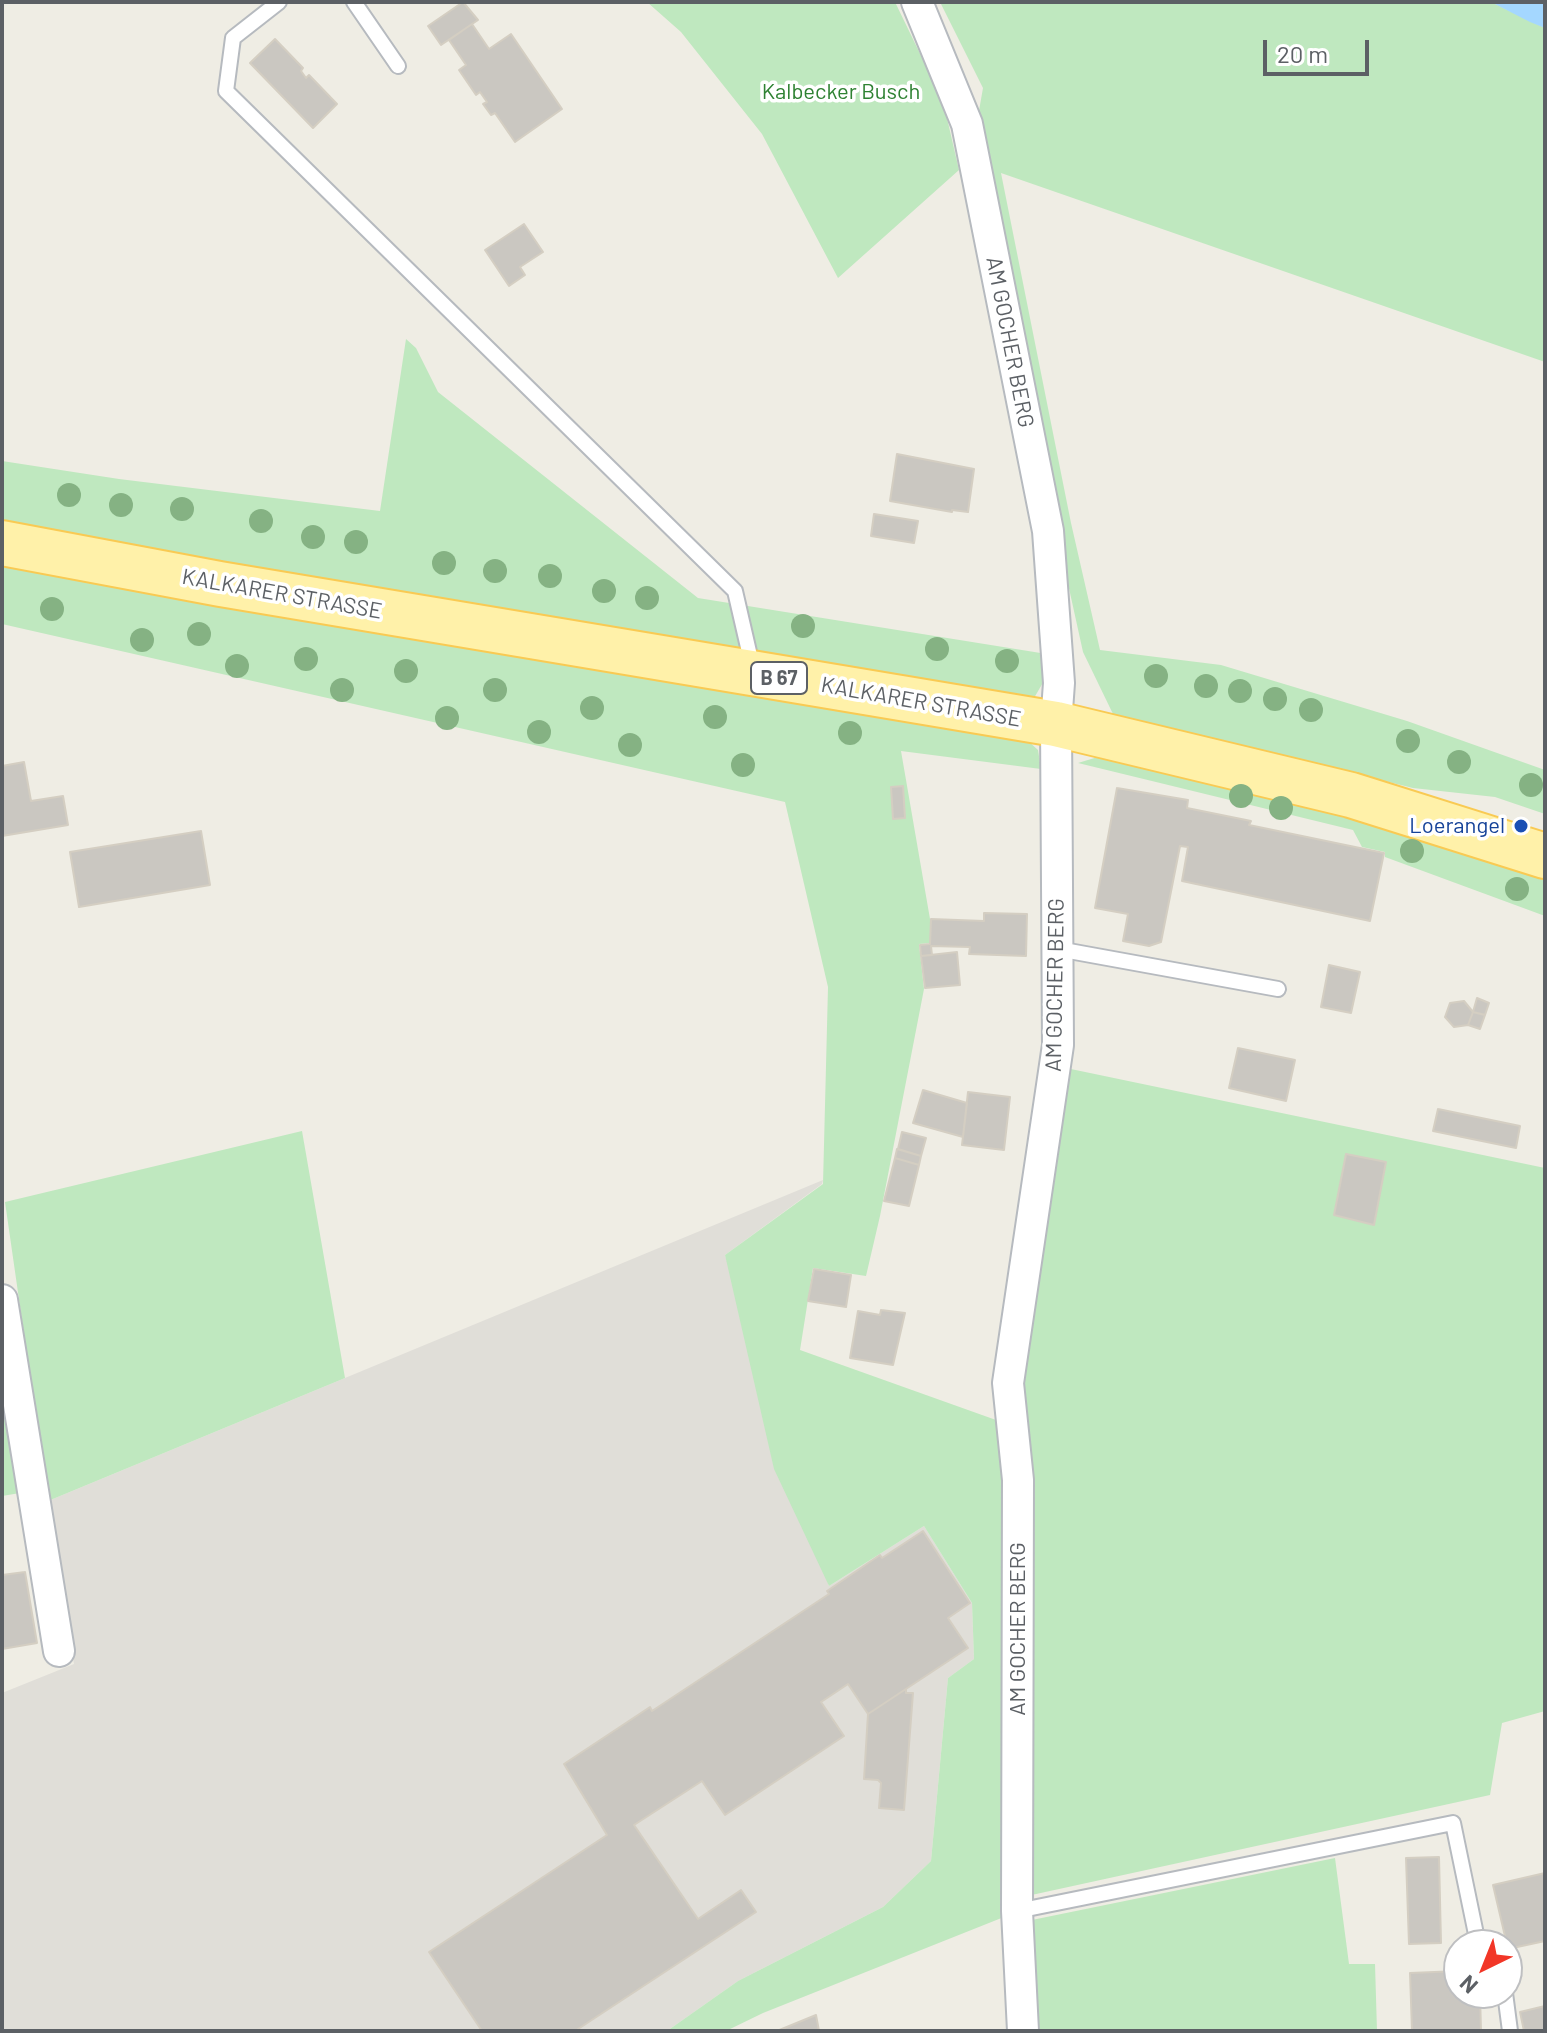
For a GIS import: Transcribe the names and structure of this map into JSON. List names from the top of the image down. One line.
{"streets":{"main road":["KALKARER STRASSE","B 67"],"street":["AM GOCHER BERG"]},"crossings":[["AM GOCHER BERG","KALKARER STRASSE"]],"parks":["Kalbecker Busch"],"places":["Loerangel"],"scale_bar":"20 m","north":"bottom left"}
